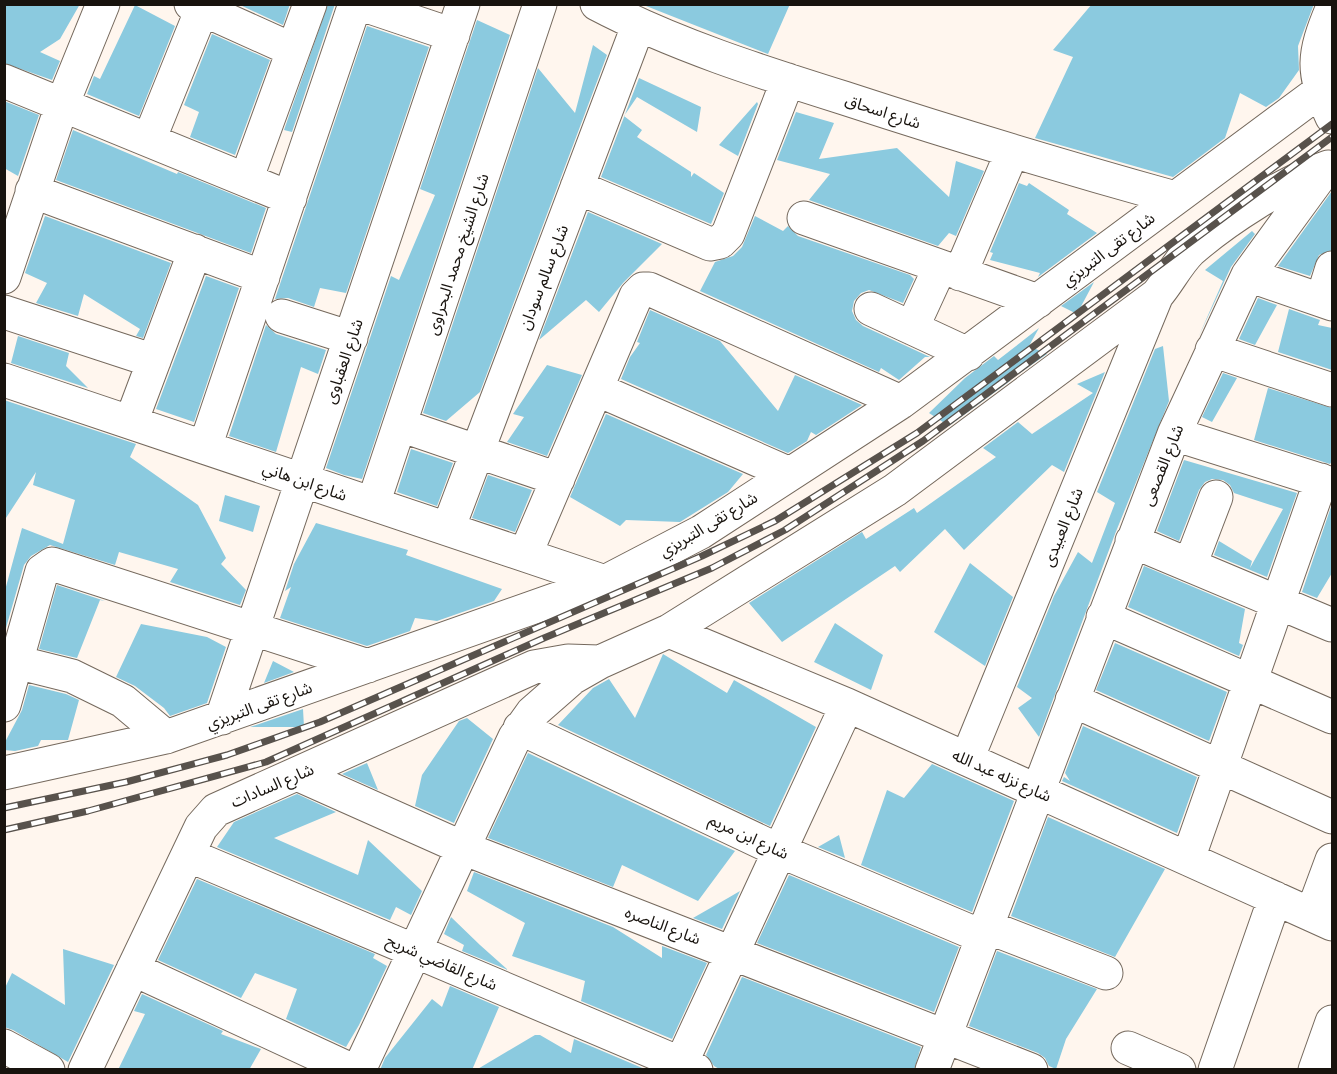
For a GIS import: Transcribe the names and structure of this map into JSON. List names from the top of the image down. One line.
{"streets":{"street":["شارع اسحاق","شارع تقى التبريزي","شارع الشيخ محمد البحراوى","شارع سالم سودان","شارع العقباوى","شارع القصعى","شارع ابن هاني","شارع العبيدى","شارع نزله عبد الله","شارع السادات","شارع ابن مريم","شارع الناصره","شارع القاضي شريح"]},"crossings":[["شارع اسحاق","شارع تقى التبريزي"],["شارع اسحاق","شارع سالم سودان"],["شارع تقى التبريزي","شارع العقباوى"],["شارع تقى التبريزي","شارع ابن هاني"],["شارع الشيخ محمد البحراوى","شارع ابن هاني"],["شارع سالم سودان","شارع ابن هاني"],["شارع العقباوى","شارع ابن هاني"],["شارع القصعى","شارع نزله عبد الله"],["شارع القصعى","شارع ابن مريم"],["شارع القصعى","شارع الناصره"],["شارع العبيدى","شارع نزله عبد الله"],["شارع السادات","شارع الناصره"],["شارع السادات","شارع القاضي شريح"]]}
